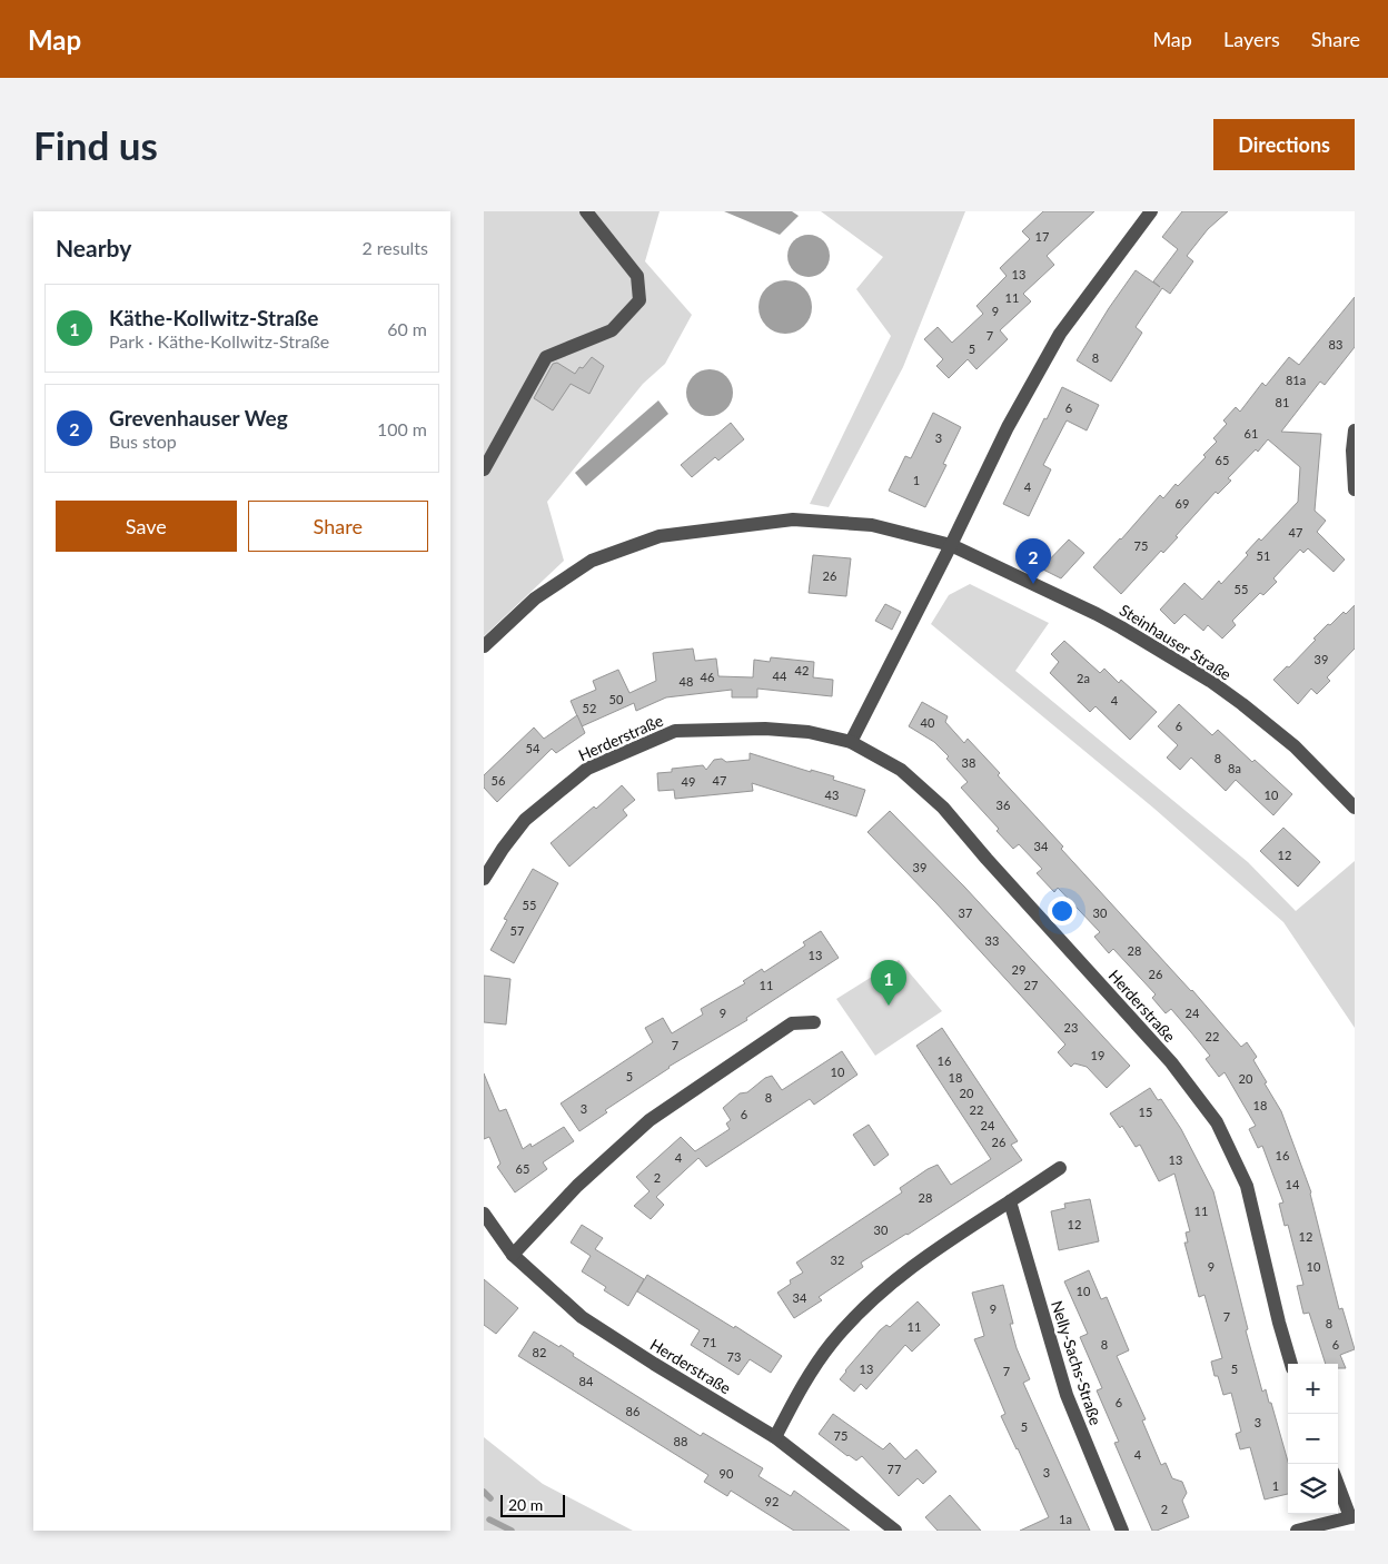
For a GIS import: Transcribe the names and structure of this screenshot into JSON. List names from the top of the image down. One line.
{"streets":{"street":["Steinhauser Straße","Herderstraße","Nelly-Sachs-Straße"]},"house_numbers":["17","13","11","9","7","83","5","8","81a","81","6","61","3","65","1","4","69","47","75","51","26","55","39","42","44","46","2a","48","50","4","52","40","6","54","8","38","8a","56","47","49","43","10","36","34","12","39","55","37","30","57","33","28","13","29","26","11","27","9","24","23","22","7","19","16","10","5","18","20","20","8","18","3","22","15","6","24","26","16","4","13","65","2","14","28","11","12","30","12","32","9","10","10","34","9","7","8","11","71","8","6","82","73","13","5","7","84","6","86","3","5","75","88","4","77","3","90","1","92","2","1a"],"scale_bar":"20 m","page":{"header":"Map","nav":["Map","Layers","Share"],"buttons":["Directions",["Save","Share"]],"title":"Find us","heading":["Nearby","2 results"],"list":[{"mark":"1","name":"Käthe-Kollwitz-Straße","note":"Park · Käthe-Kollwitz-Straße","value":"60 m"},{"mark":"2","name":"Grevenhauser Weg","note":"Bus stop","value":"100 m"}],"pins":["2","1"],"map_buttons":["+","−"],"scale":"20 m"}}
